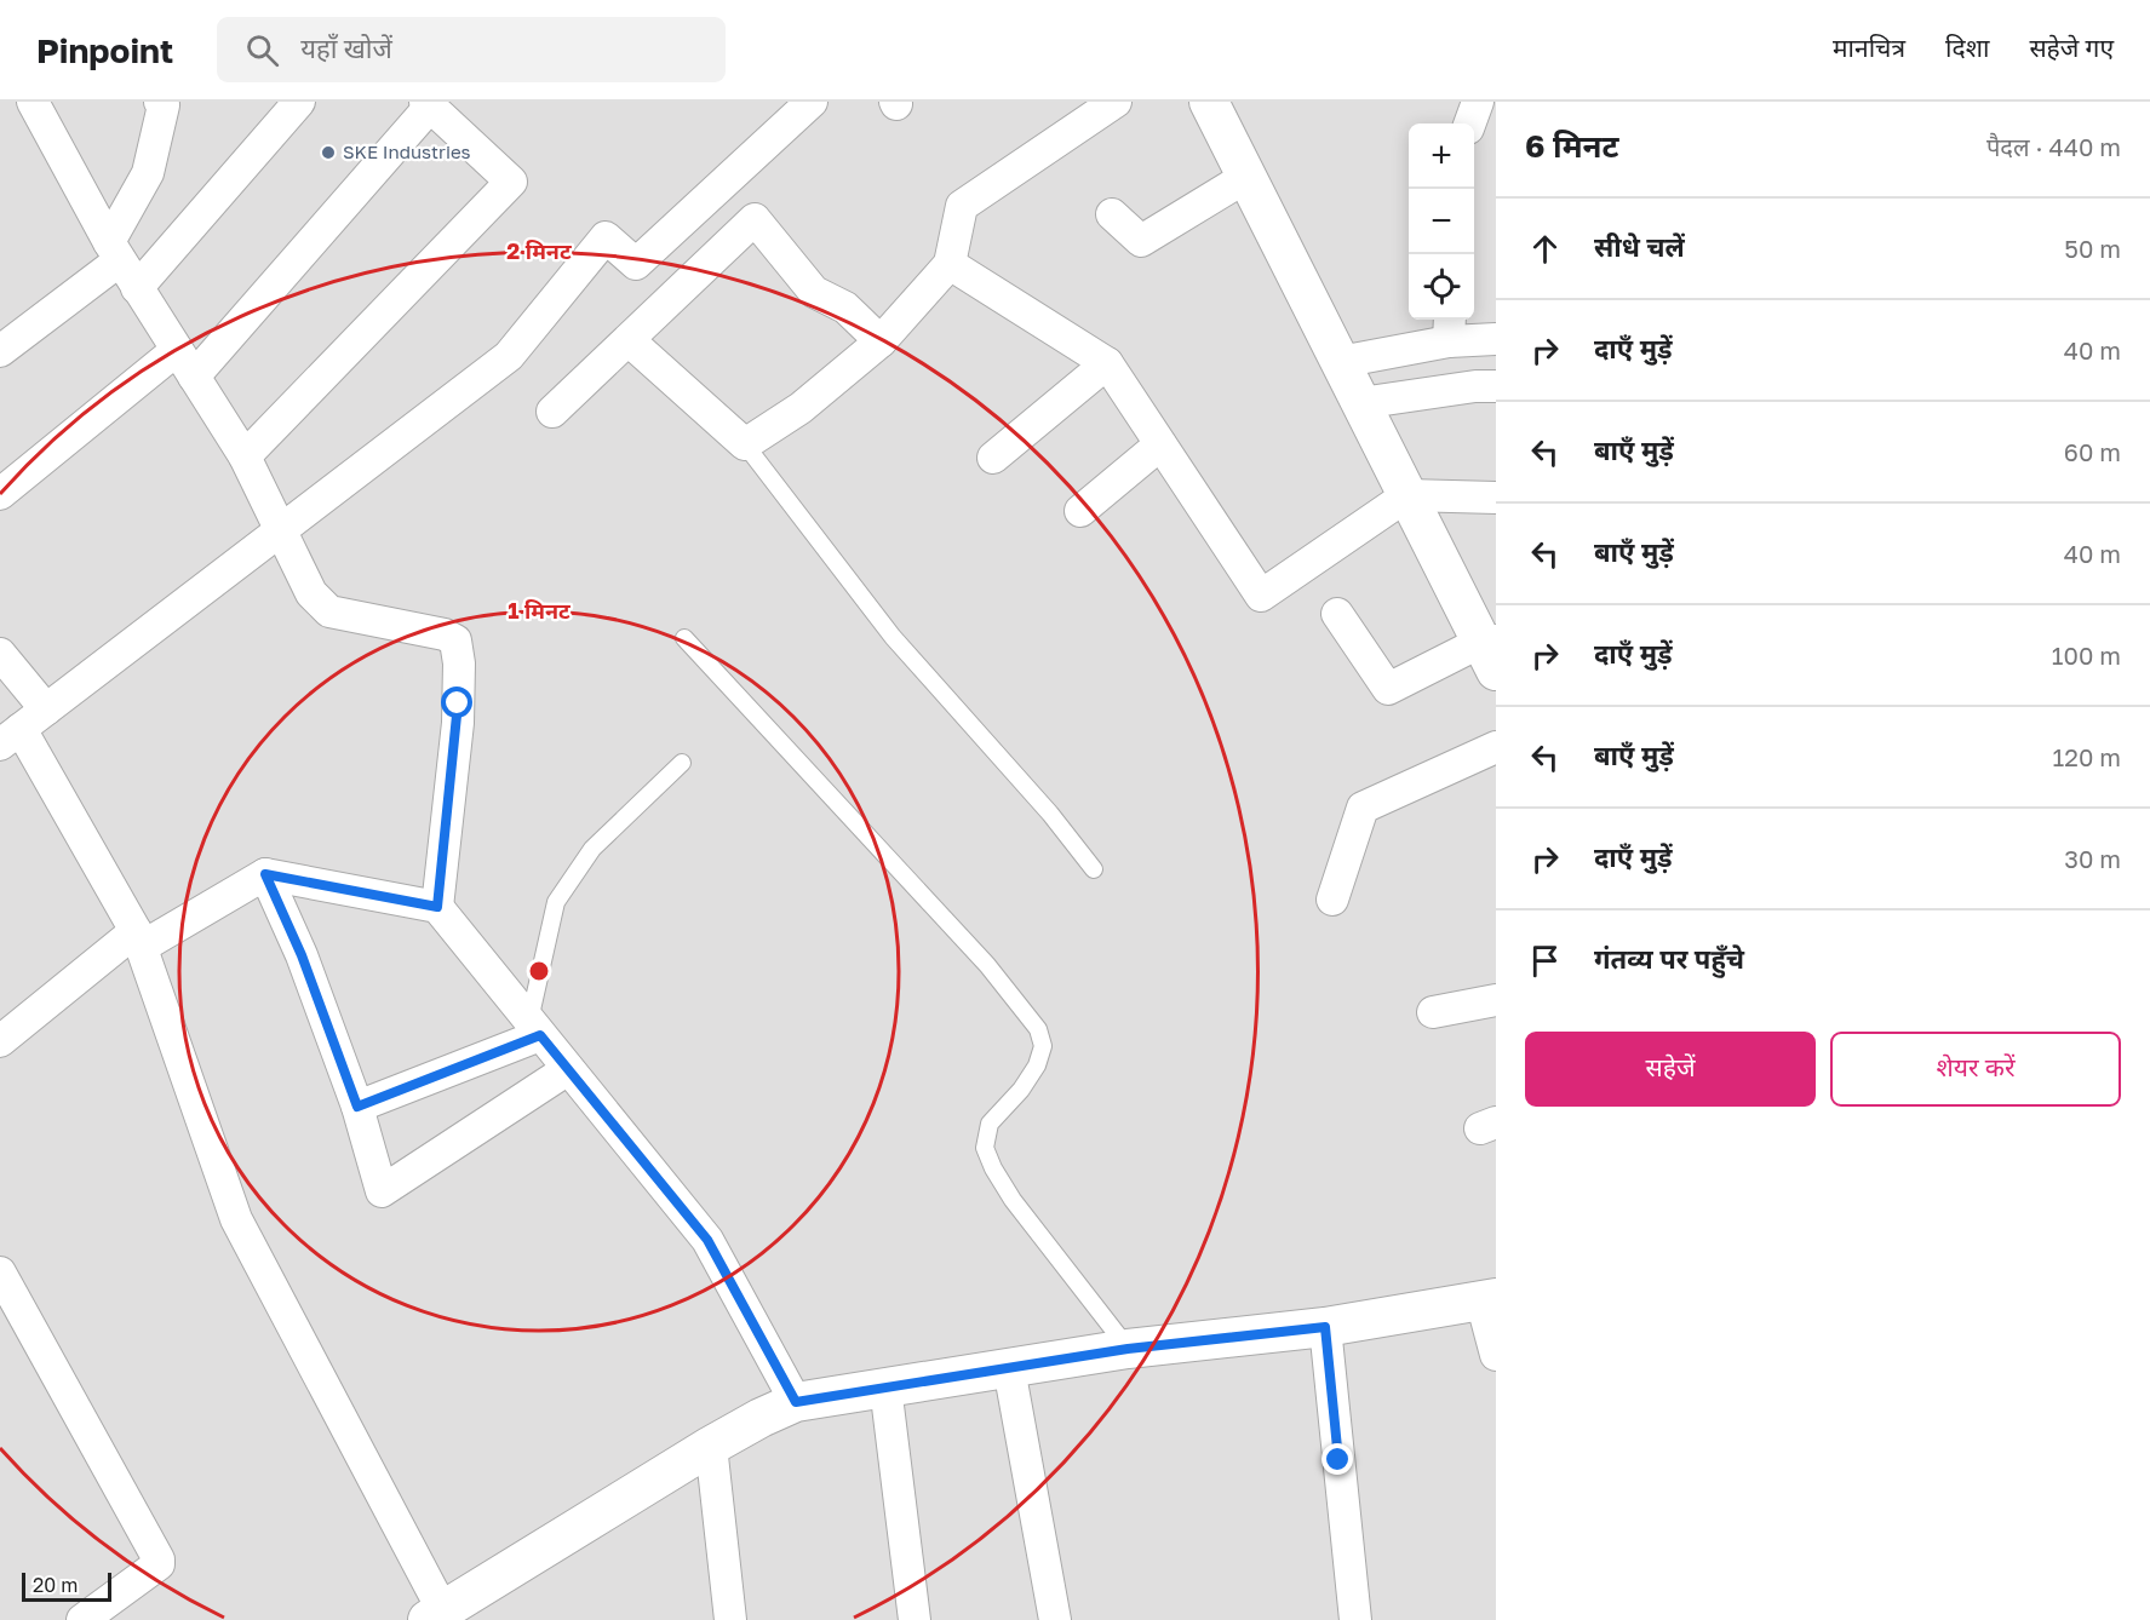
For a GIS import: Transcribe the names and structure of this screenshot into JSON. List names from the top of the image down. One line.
{"places":["SKE Industries"],"scale_bar":"20 m","page":{"header":"Pinpoint","search":"यहाँ खोजें","nav":["मानचित्र","दिशा","सहेजे गए"],"heading":["6 मिनट","पैदल · 440 m"],"map_buttons":["+","−"],"list":[["सीधे चलें","50 m"],["दाएँ मुड़ें","40 m"],["बाएँ मुड़ें","60 m"],["बाएँ मुड़ें","40 m"],["दाएँ मुड़ें","100 m"],["बाएँ मुड़ें","120 m"],["दाएँ मुड़ें","30 m"],"गंतव्य पर पहुँचे"],"buttons":["सहेजें","शेयर करें"],"scale":"20 m"},"rings":["2 मिनट","1 मिनट"]}
